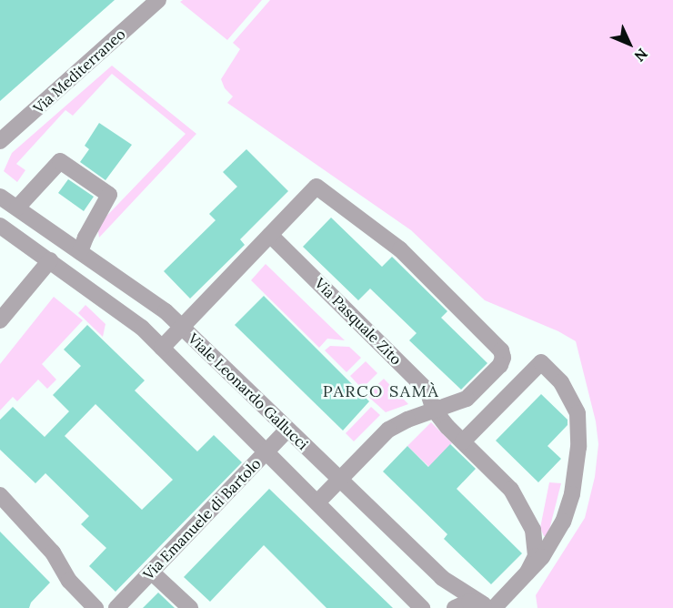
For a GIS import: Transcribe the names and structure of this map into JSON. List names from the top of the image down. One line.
{"streets":{"street":["Via Mediterraneo","Via Pasquale Zito","Viale Leonardo Gallucci","Via Emanuele di Bartolo"]},"crossings":[["Viale Leonardo Gallucci","Via Emanuele di Bartolo"]],"districts":["PARCO SAMÀ"],"north":"bottom right"}
